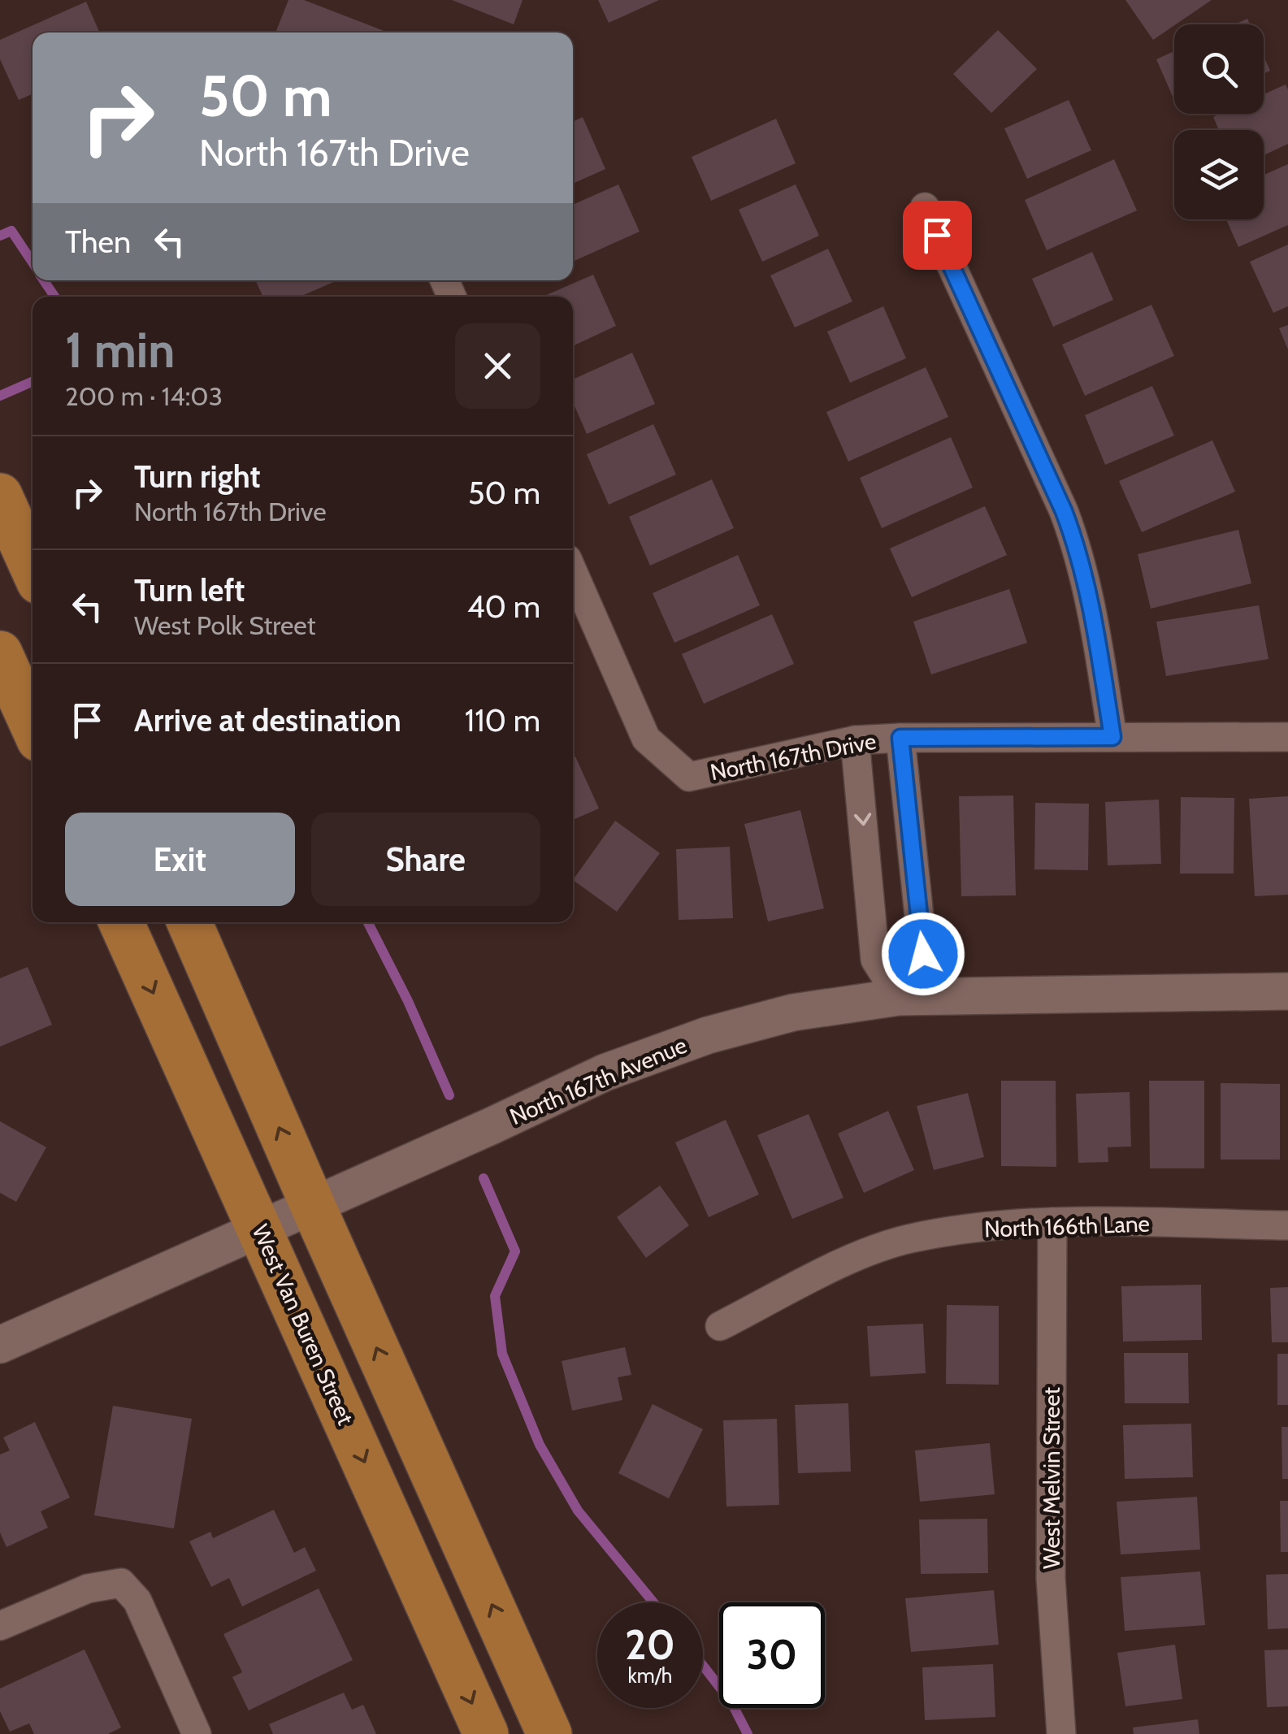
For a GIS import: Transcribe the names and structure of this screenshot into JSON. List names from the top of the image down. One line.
{"streets":{"main road":["West Van Buren Street"],"street":["North 167th Drive","North 167th Avenue","North 166th Lane","West Melvin Street"]},"crossings":[["North 167th Avenue","West Van Buren Street"],["North 166th Lane","West Melvin Street"]],"page":{"turn":["50 m","North 167th Drive"],"then":"Then","heading":["1 min","200 m · 14:03"],"list":[{"name":"Turn right","note":"North 167th Drive","value":"50 m"},{"name":"Turn left","note":"West Polk Street","value":"40 m"},{"name":"Arrive at destination","value":"110 m"}],"buttons":["Exit","Share"],"speed":"20 km/h","limit":"30"}}
